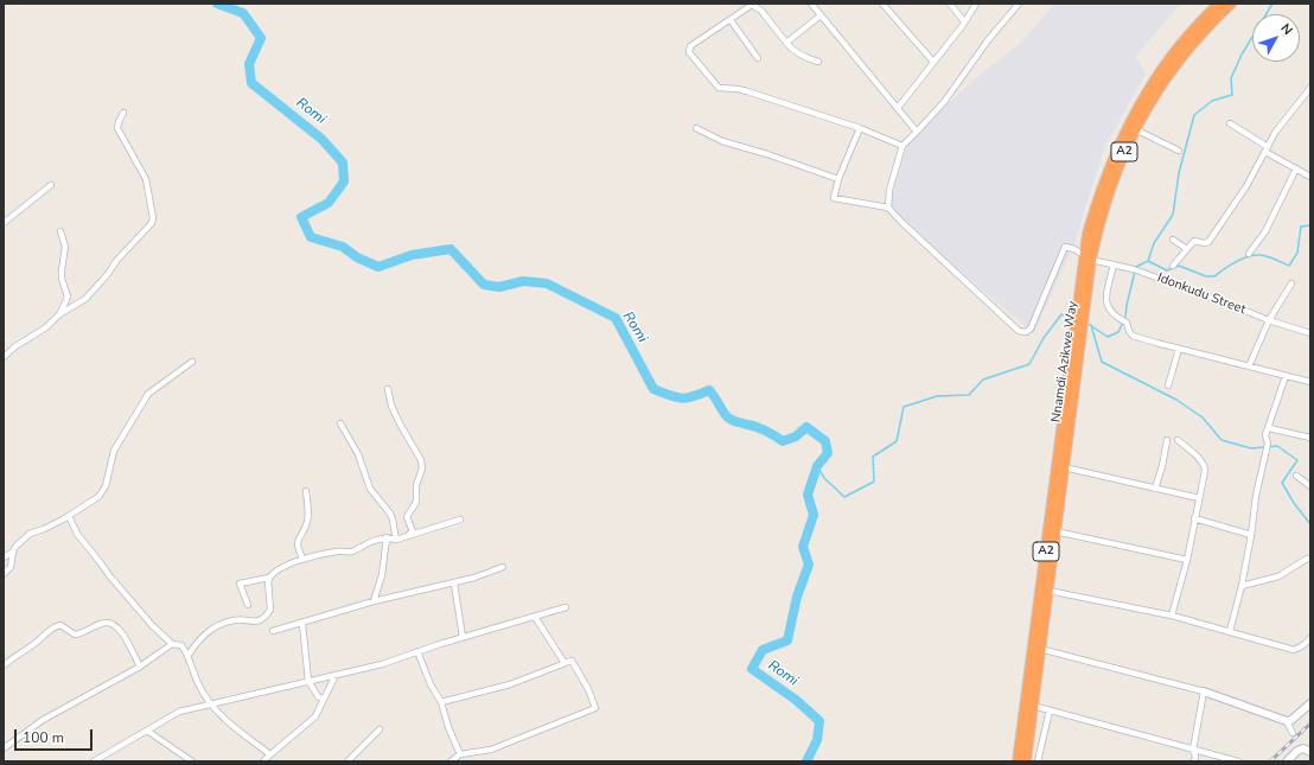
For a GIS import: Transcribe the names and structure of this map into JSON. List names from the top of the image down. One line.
{"streets":{"highway":["A2","Nnamdi Azikwe Way"],"street":["Idonkudu Street"]},"crossings":[["Idonkudu Street","Nnamdi Azikwe Way"]],"water":["Romi"],"scale_bar":"100 m","north":"top right"}
